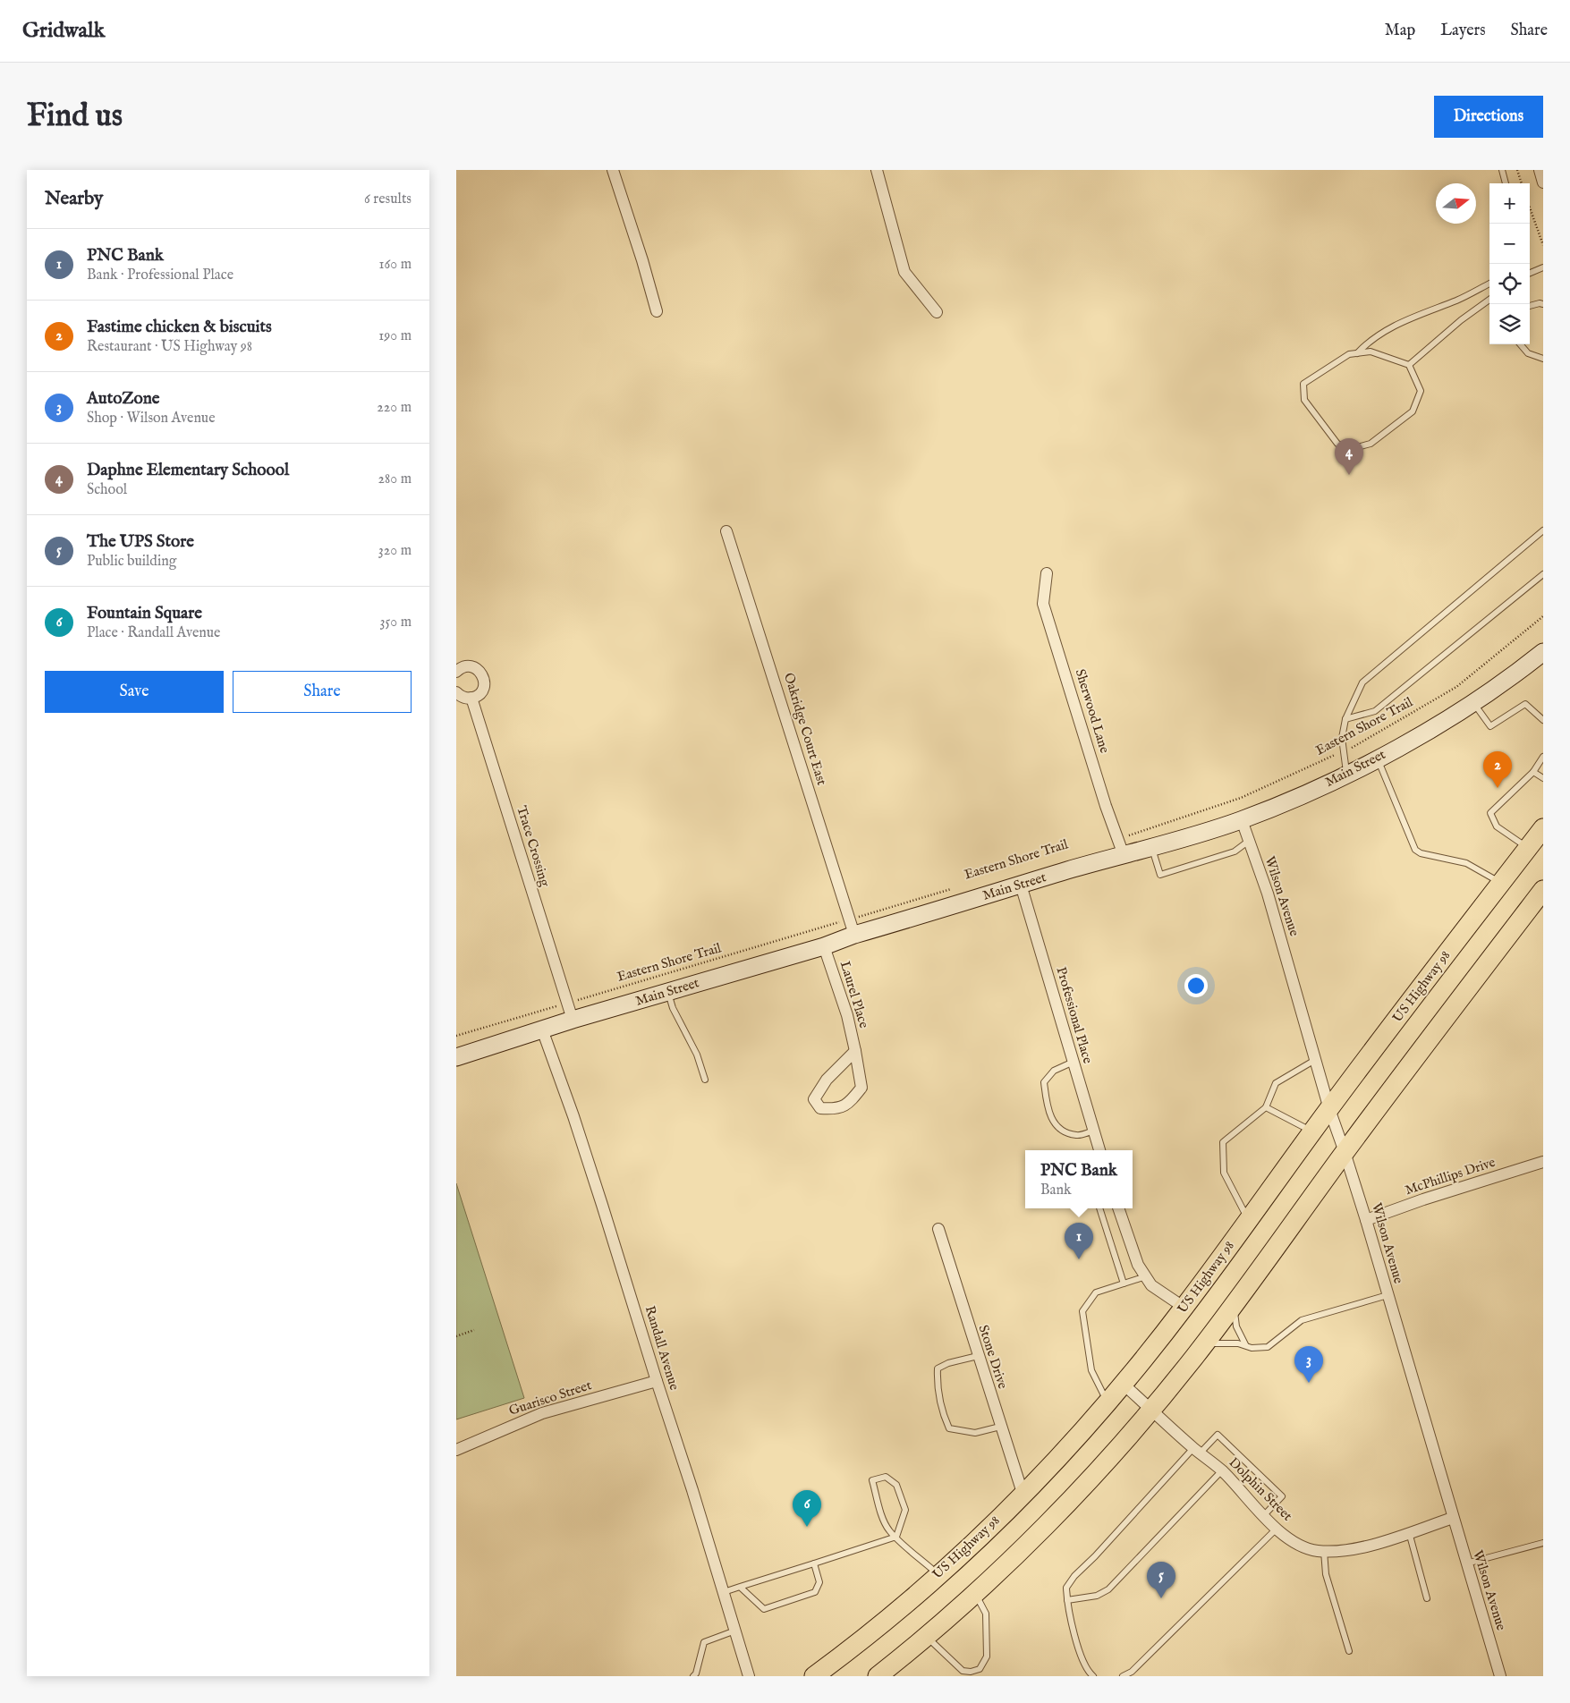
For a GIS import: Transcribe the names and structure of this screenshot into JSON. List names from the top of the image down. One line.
{"streets":{"main road":["Main Street","US Highway 98"],"street":["Sherwood Lane","Oakridge Court East","Trace Crossing","Wilson Avenue","Laurel Place","Professional Place","McPhillips Drive","Randall Avenue","Stone Drive","Guarisco Street","Dolphin Street"],"path":["Eastern Shore Trail"]},"crossings":[["Sherwood Lane","Eastern Shore Trail"],["Sherwood Lane","Main Street"],["Eastern Shore Trail","Oakridge Court East"],["Eastern Shore Trail","Main Street"],["Eastern Shore Trail","Trace Crossing"],["Oakridge Court East","Main Street"],["Main Street","Trace Crossing"],["Main Street","Wilson Avenue"],["Main Street","Laurel Place"],["Main Street","Professional Place"],["Main Street","Randall Avenue"],["Wilson Avenue","US Highway 98"],["Wilson Avenue","McPhillips Drive"],["Wilson Avenue","Dolphin Street"],["US Highway 98","Stone Drive"],["US Highway 98","Dolphin Street"],["Randall Avenue","Guarisco Street"]],"north":"right","page":{"header":"Gridwalk","nav":["Map","Layers","Share"],"buttons":["Directions",["Save","Share"]],"title":"Find us","heading":["Nearby","6 results"],"map_buttons":["+","−"],"list":[{"mark":"1","name":"PNC Bank","note":"Bank · Professional Place","value":"160 m"},{"mark":"2","name":"Fastime chicken & biscuits","note":"Restaurant · US Highway 98","value":"190 m"},{"mark":"3","name":"AutoZone","note":"Shop · Wilson Avenue","value":"220 m"},{"mark":"4","name":"Daphne Elementary Schoool","note":"School","value":"280 m"},{"mark":"5","name":"The UPS Store","note":"Public building","value":"320 m"},{"mark":"6","name":"Fountain Square","note":"Place · Randall Avenue","value":"350 m"}],"pins":["4","2","1","3","6","5"],"popup":["PNC Bank","Bank"]}}
